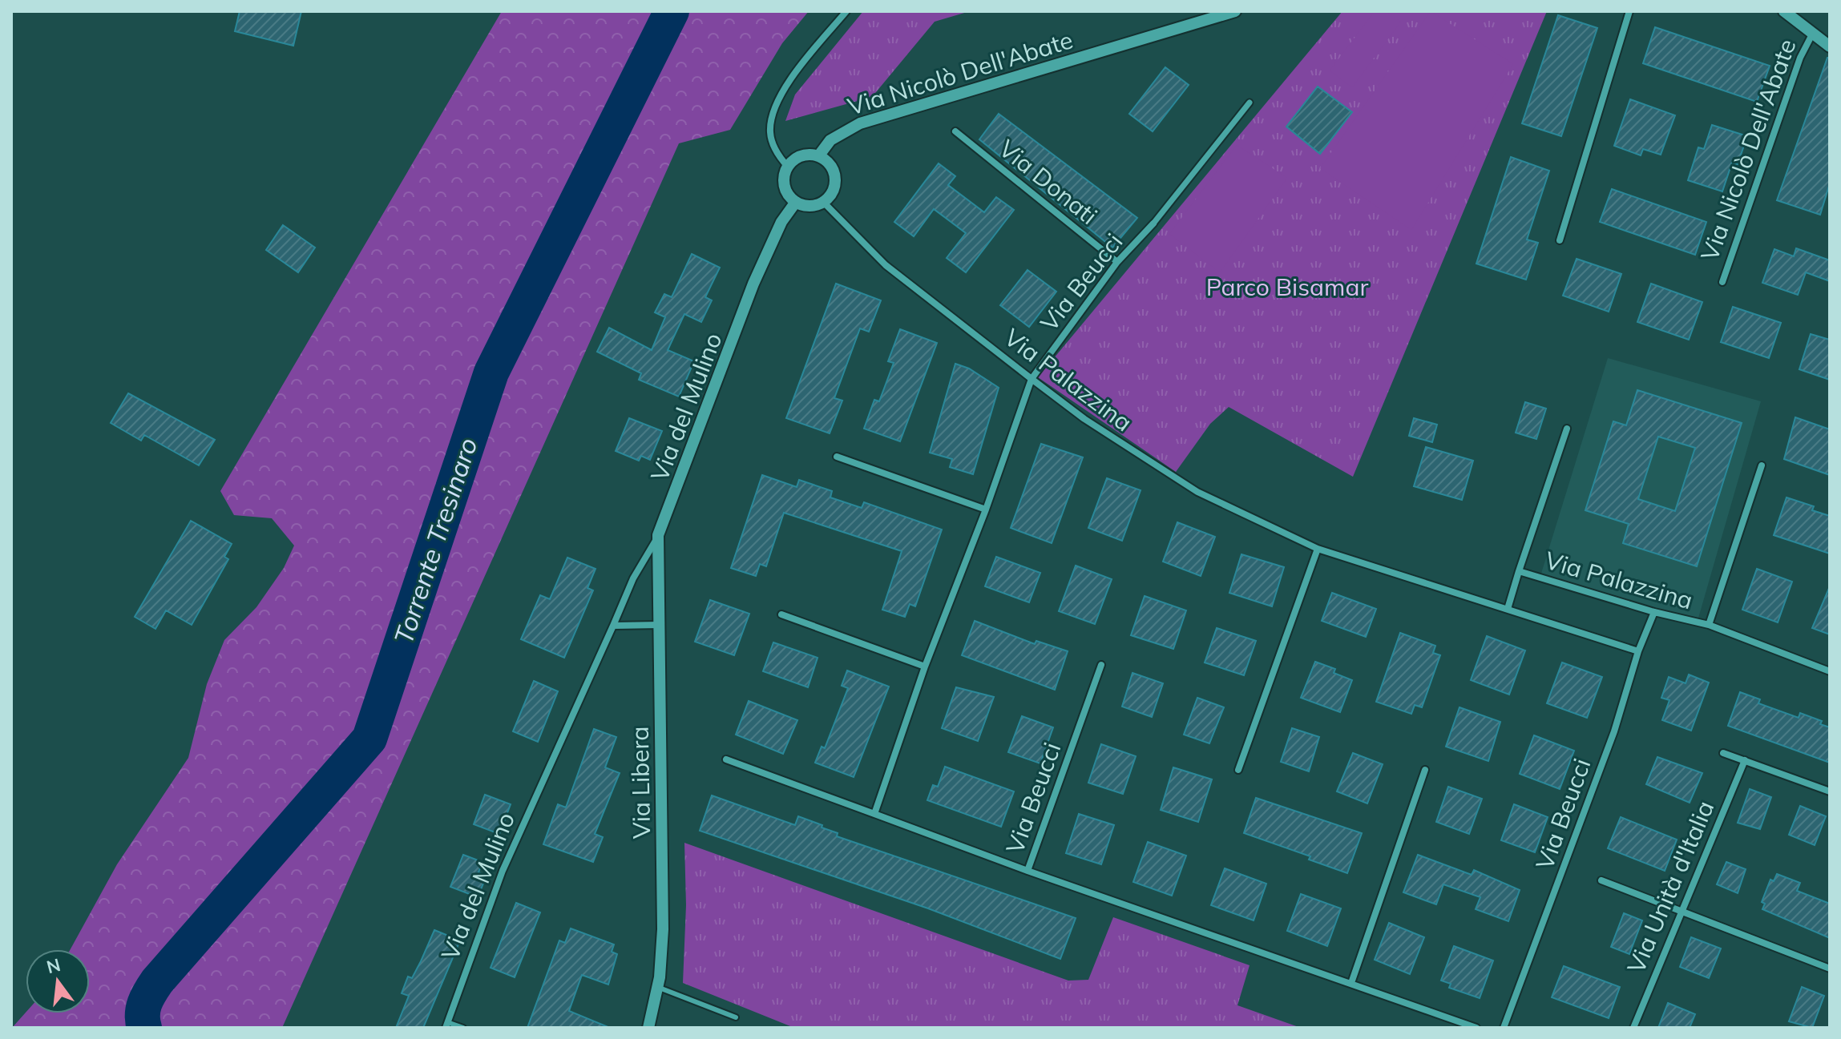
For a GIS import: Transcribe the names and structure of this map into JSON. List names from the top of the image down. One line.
{"streets":{"street":["Via Nicolò Dell'Abate","Via Donati","Via Beucci","Via Palazzina","Via del Mulino","Via Libera","Via Unità d'Italia"]},"crossings":[["Via Nicolò Dell'Abate","Via Palazzina"],["Via Nicolò Dell'Abate","Via del Mulino"],["Via Donati","Via Beucci"],["Via Beucci","Via Palazzina"],["Via Palazzina","Via del Mulino"],["Via del Mulino","Via Libera"]],"water":["Torrente Tresinaro"],"parks":["Parco Bisamar"],"north":"top"}
